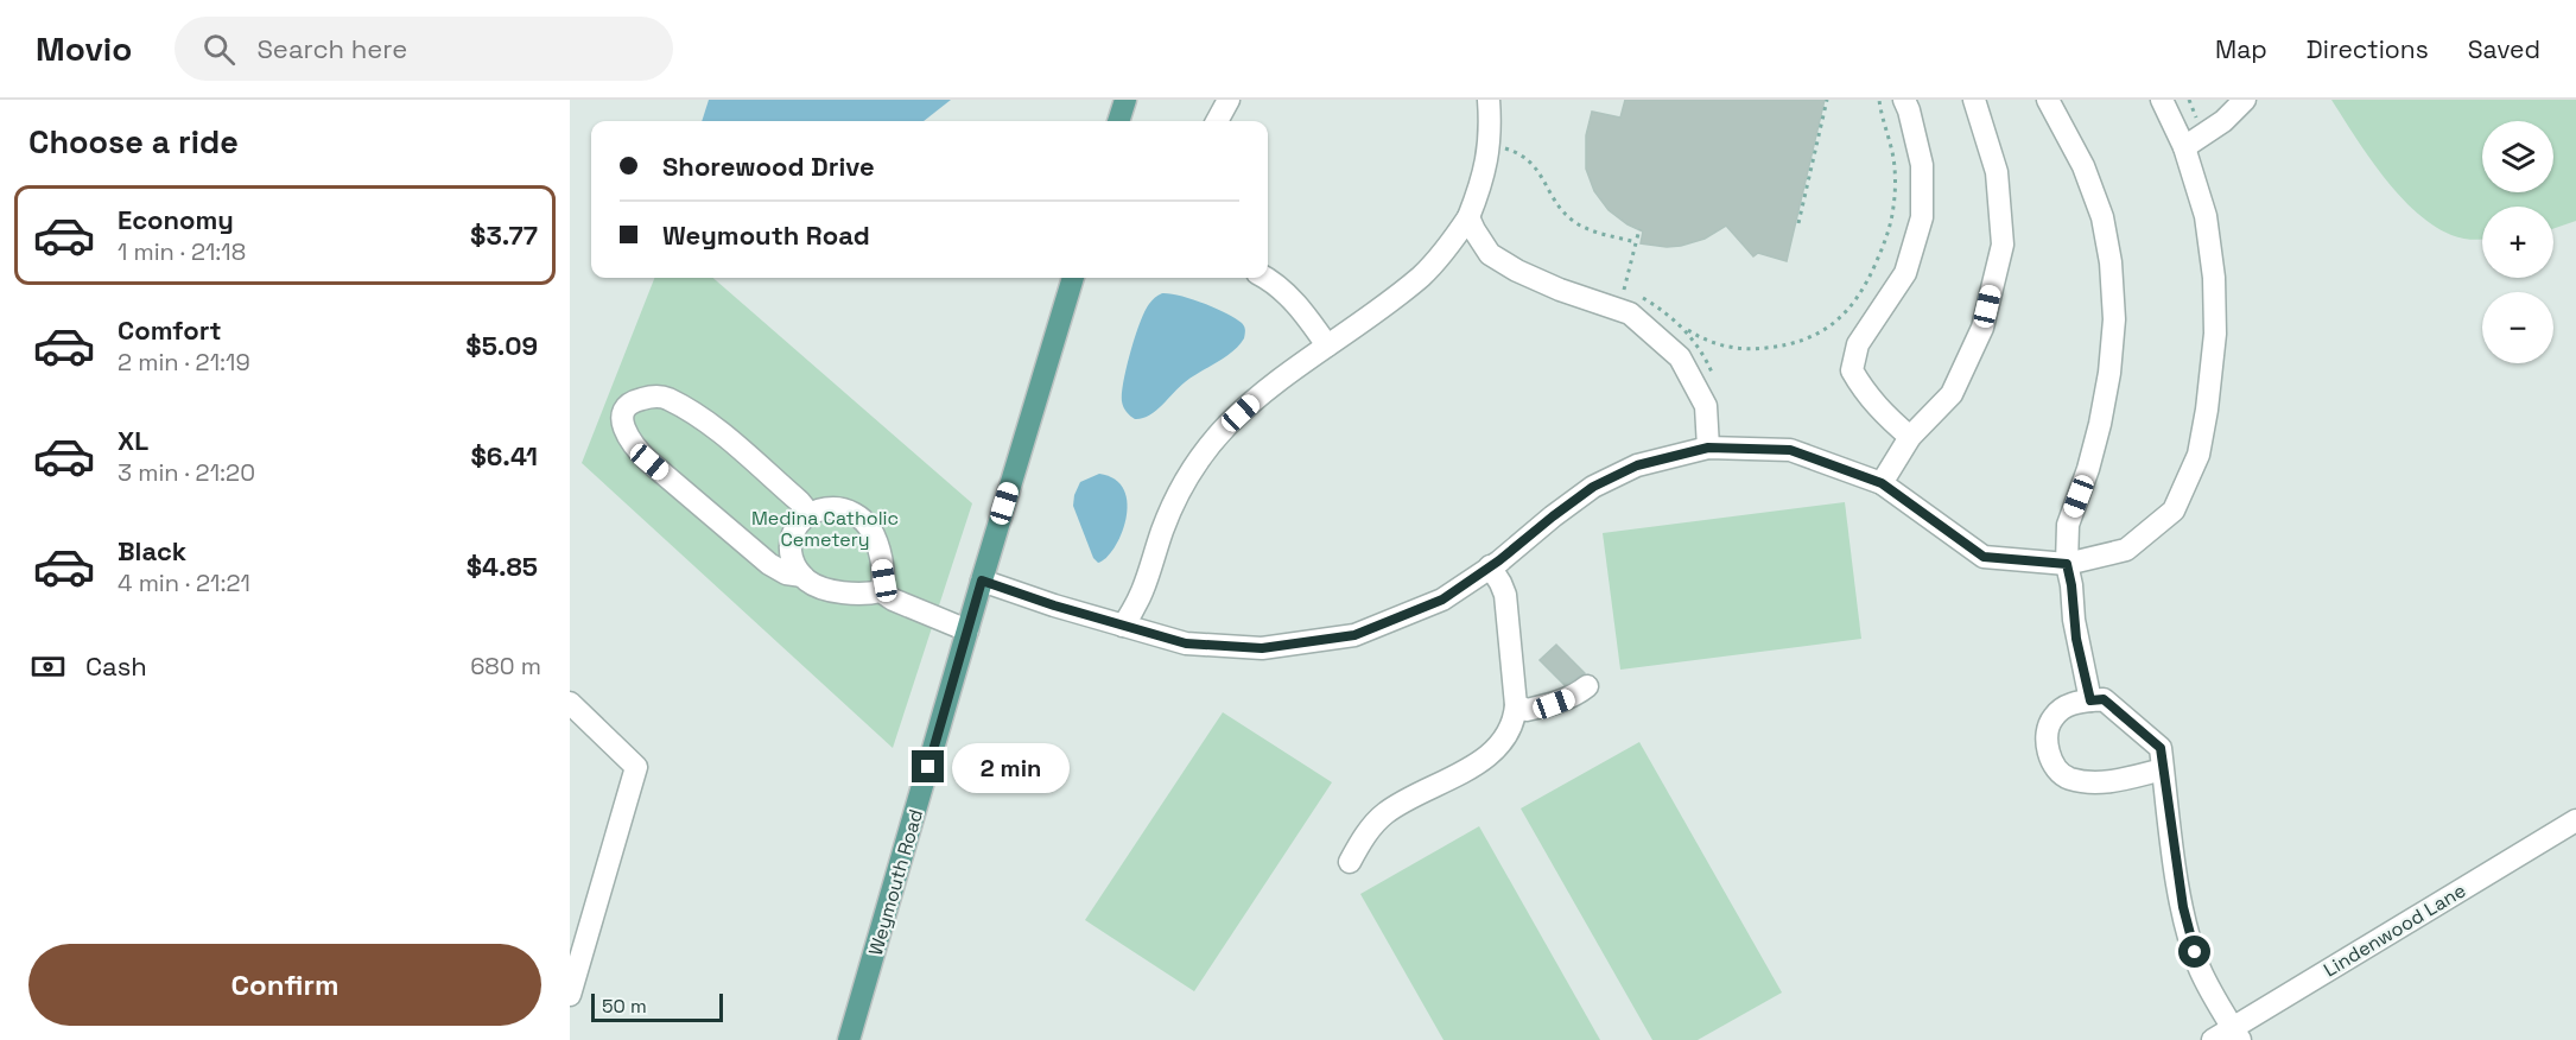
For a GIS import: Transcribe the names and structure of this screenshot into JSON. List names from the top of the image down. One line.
{"streets":{"main road":["Weymouth Road"],"street":["Lindenwood Lane"]},"parks":["Medina Catholic Cemetery"],"scale_bar":"50 m","page":{"header":"Movio","search":"Search here","nav":["Map","Directions","Saved"],"heading":"Choose a ride","map_buttons":["+","−"],"banner":["Shorewood Drive","Weymouth Road"],"list":[{"name":"Economy","note":"1 min · 21:18","value":"$3.77"},{"name":"Comfort","note":"2 min · 21:19","value":"$5.09"},{"name":"XL","note":"3 min · 21:20","value":"$6.41"},{"name":"Black","note":"4 min · 21:21","value":"$4.85"}],"pay":["Cash","680 m"],"bubble":"2 min","buttons":"Confirm","scale":"50 m"}}
